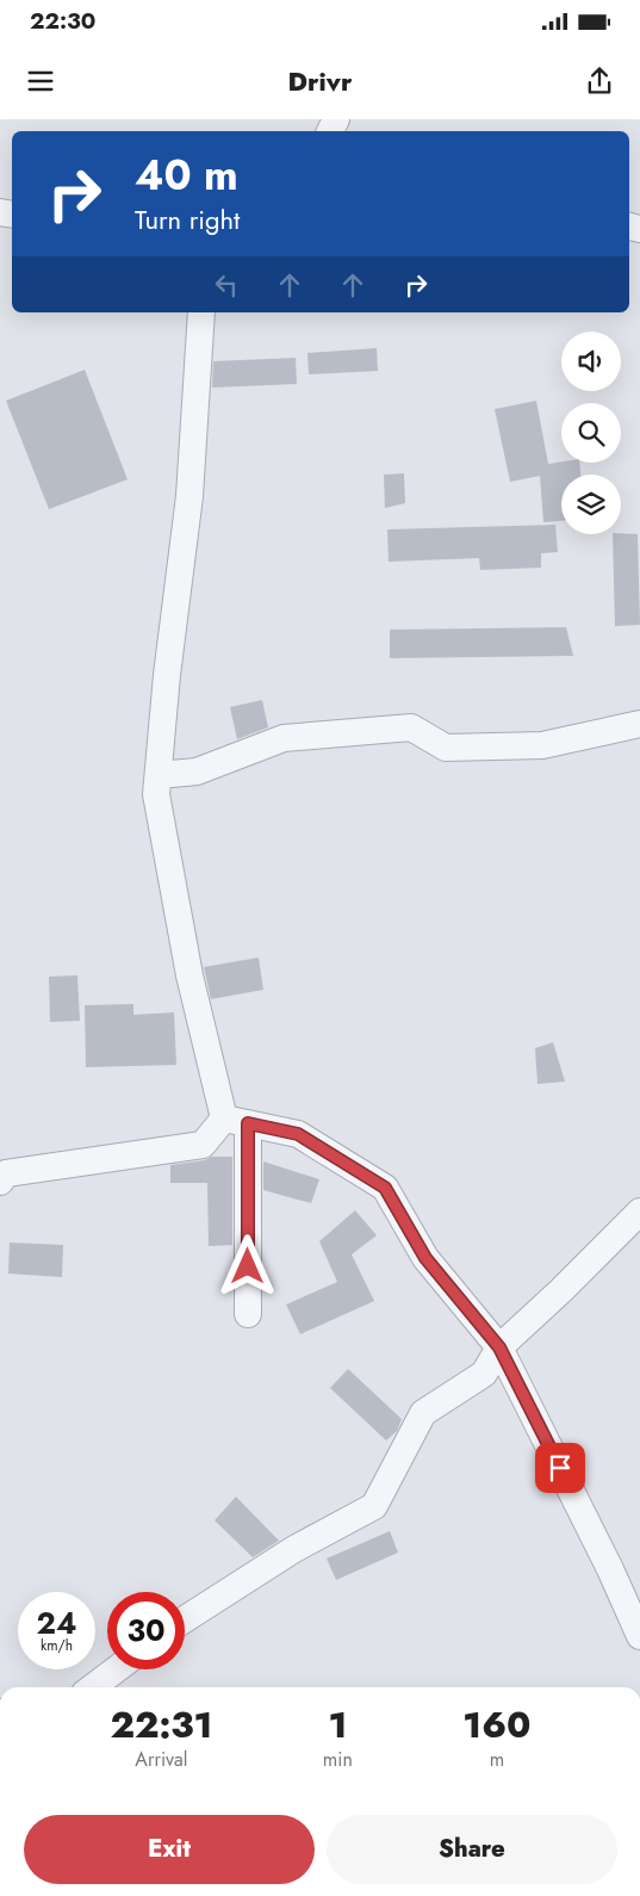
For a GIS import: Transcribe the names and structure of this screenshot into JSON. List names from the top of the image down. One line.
{"page":{"status":"22:30","header":"Drivr","turn":["40 m","Turn right"],"speed":"24 km/h","limit":"30","eta":["22:31","Arrival","1","min","160","m"],"buttons":["Exit","Share"]}}
